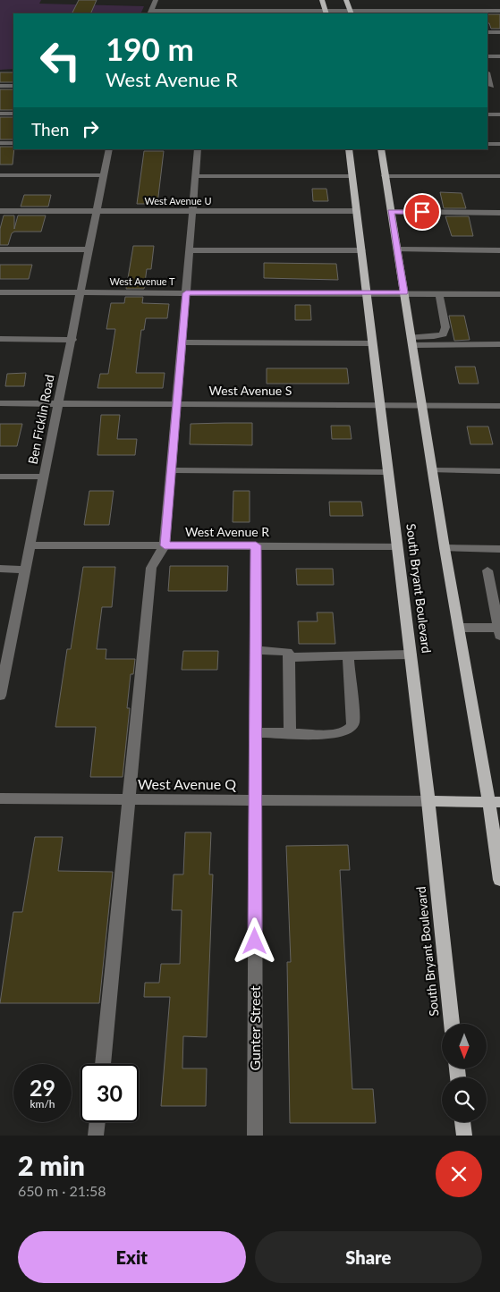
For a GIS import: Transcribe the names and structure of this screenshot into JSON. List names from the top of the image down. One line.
{"streets":{"main road":["South Bryant Boulevard"],"street":["West Avenue U","West Avenue T","West Avenue S","Ben Ficklin Road","West Avenue R","West Avenue Q","Gunter Street"]},"crossings":[["West Avenue U","Ben Ficklin Road"],["West Avenue U","South Bryant Boulevard"],["West Avenue T","Ben Ficklin Road"],["West Avenue T","South Bryant Boulevard"],["West Avenue S","Ben Ficklin Road"],["West Avenue S","South Bryant Boulevard"],["Ben Ficklin Road","West Avenue R"],["West Avenue R","South Bryant Boulevard"],["West Avenue R","Gunter Street"],["South Bryant Boulevard","West Avenue Q"],["West Avenue Q","Gunter Street"]],"north":"bottom","page":{"turn":["190 m","West Avenue R"],"then":"Then","speed":"29 km/h","limit":"30","heading":["2 min","650 m · 21:58"],"buttons":["Exit","Share"]}}
